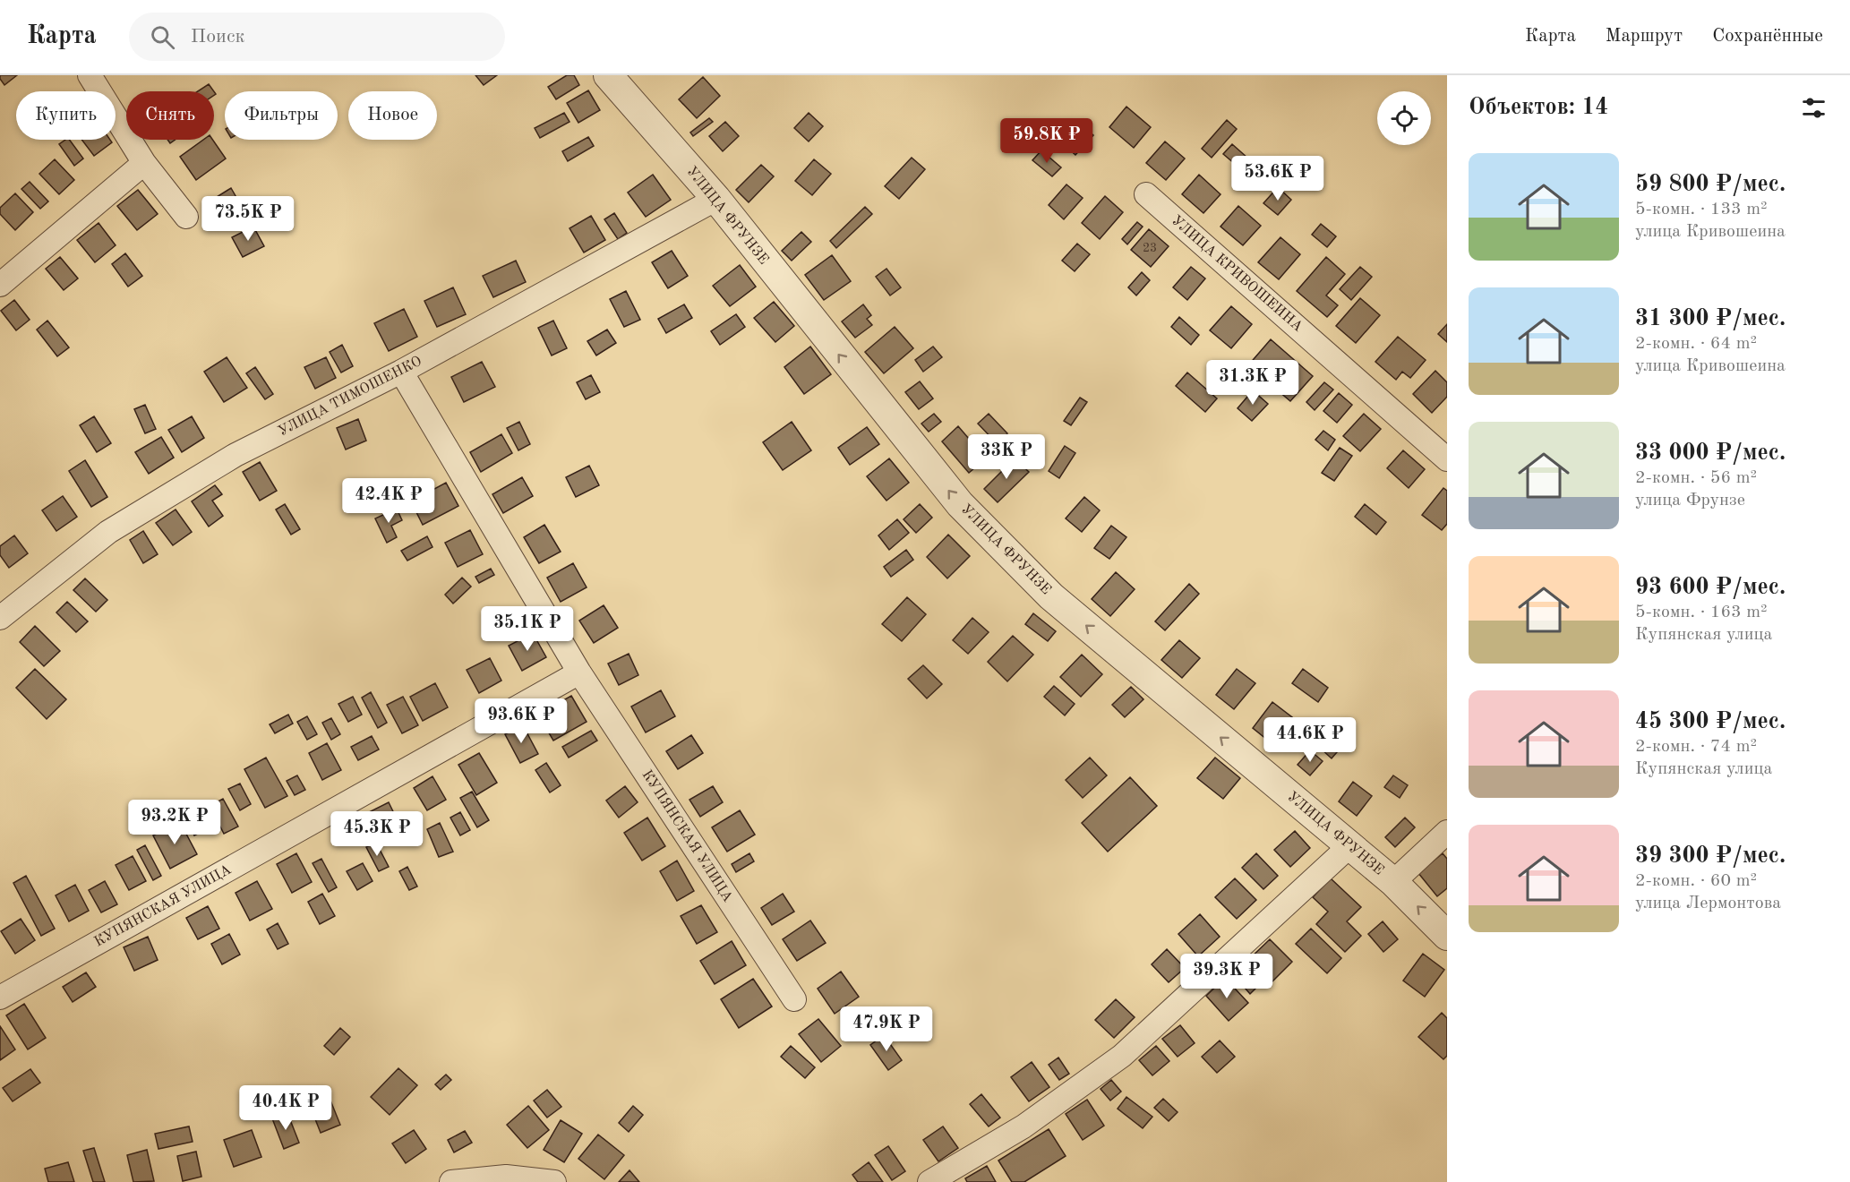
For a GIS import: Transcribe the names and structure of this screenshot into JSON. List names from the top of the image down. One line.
{"streets":{"street":["УЛИЦА ФРУНЗЕ","УЛИЦА КРИВОШЕИНА","УЛИЦА ТИМОШЕНКО","КУПЯНСКАЯ УЛИЦА"]},"crossings":[["УЛИЦА ФРУНЗЕ","УЛИЦА ТИМОШЕНКО"],["УЛИЦА ТИМОШЕНКО","КУПЯНСКАЯ УЛИЦА"]],"one_way":["УЛИЦА ФРУНЗЕ"],"house_numbers":["23"],"page":{"header":"Карта","search":"Поиск","nav":["Карта","Маршрут","Сохранённые"],"heading":"Объектов: 14","chip":["Купить","Снять","Фильтры","Новое"],"price":["59.8K ₽","53.6K ₽","73.5K ₽","31.3K ₽","33K ₽","42.4K ₽","35.1K ₽","93.6K ₽","44.6K ₽","93.2K ₽","45.3K ₽","39.3K ₽","47.9K ₽","40.4K ₽"],"list":[{"name":"59 800 ₽/мес.","note":"5-комн. · 133 m² · улица Кривошеина"},{"name":"31 300 ₽/мес.","note":"2-комн. · 64 m² · улица Кривошеина"},{"name":"33 000 ₽/мес.","note":"2-комн. · 56 m² · улица Фрунзе"},{"name":"93 600 ₽/мес.","note":"5-комн. · 163 m² · Купянская улица"},{"name":"45 300 ₽/мес.","note":"2-комн. · 74 m² · Купянская улица"},{"name":"39 300 ₽/мес.","note":"2-комн. · 60 m² · улица Лермонтова"}]}}
